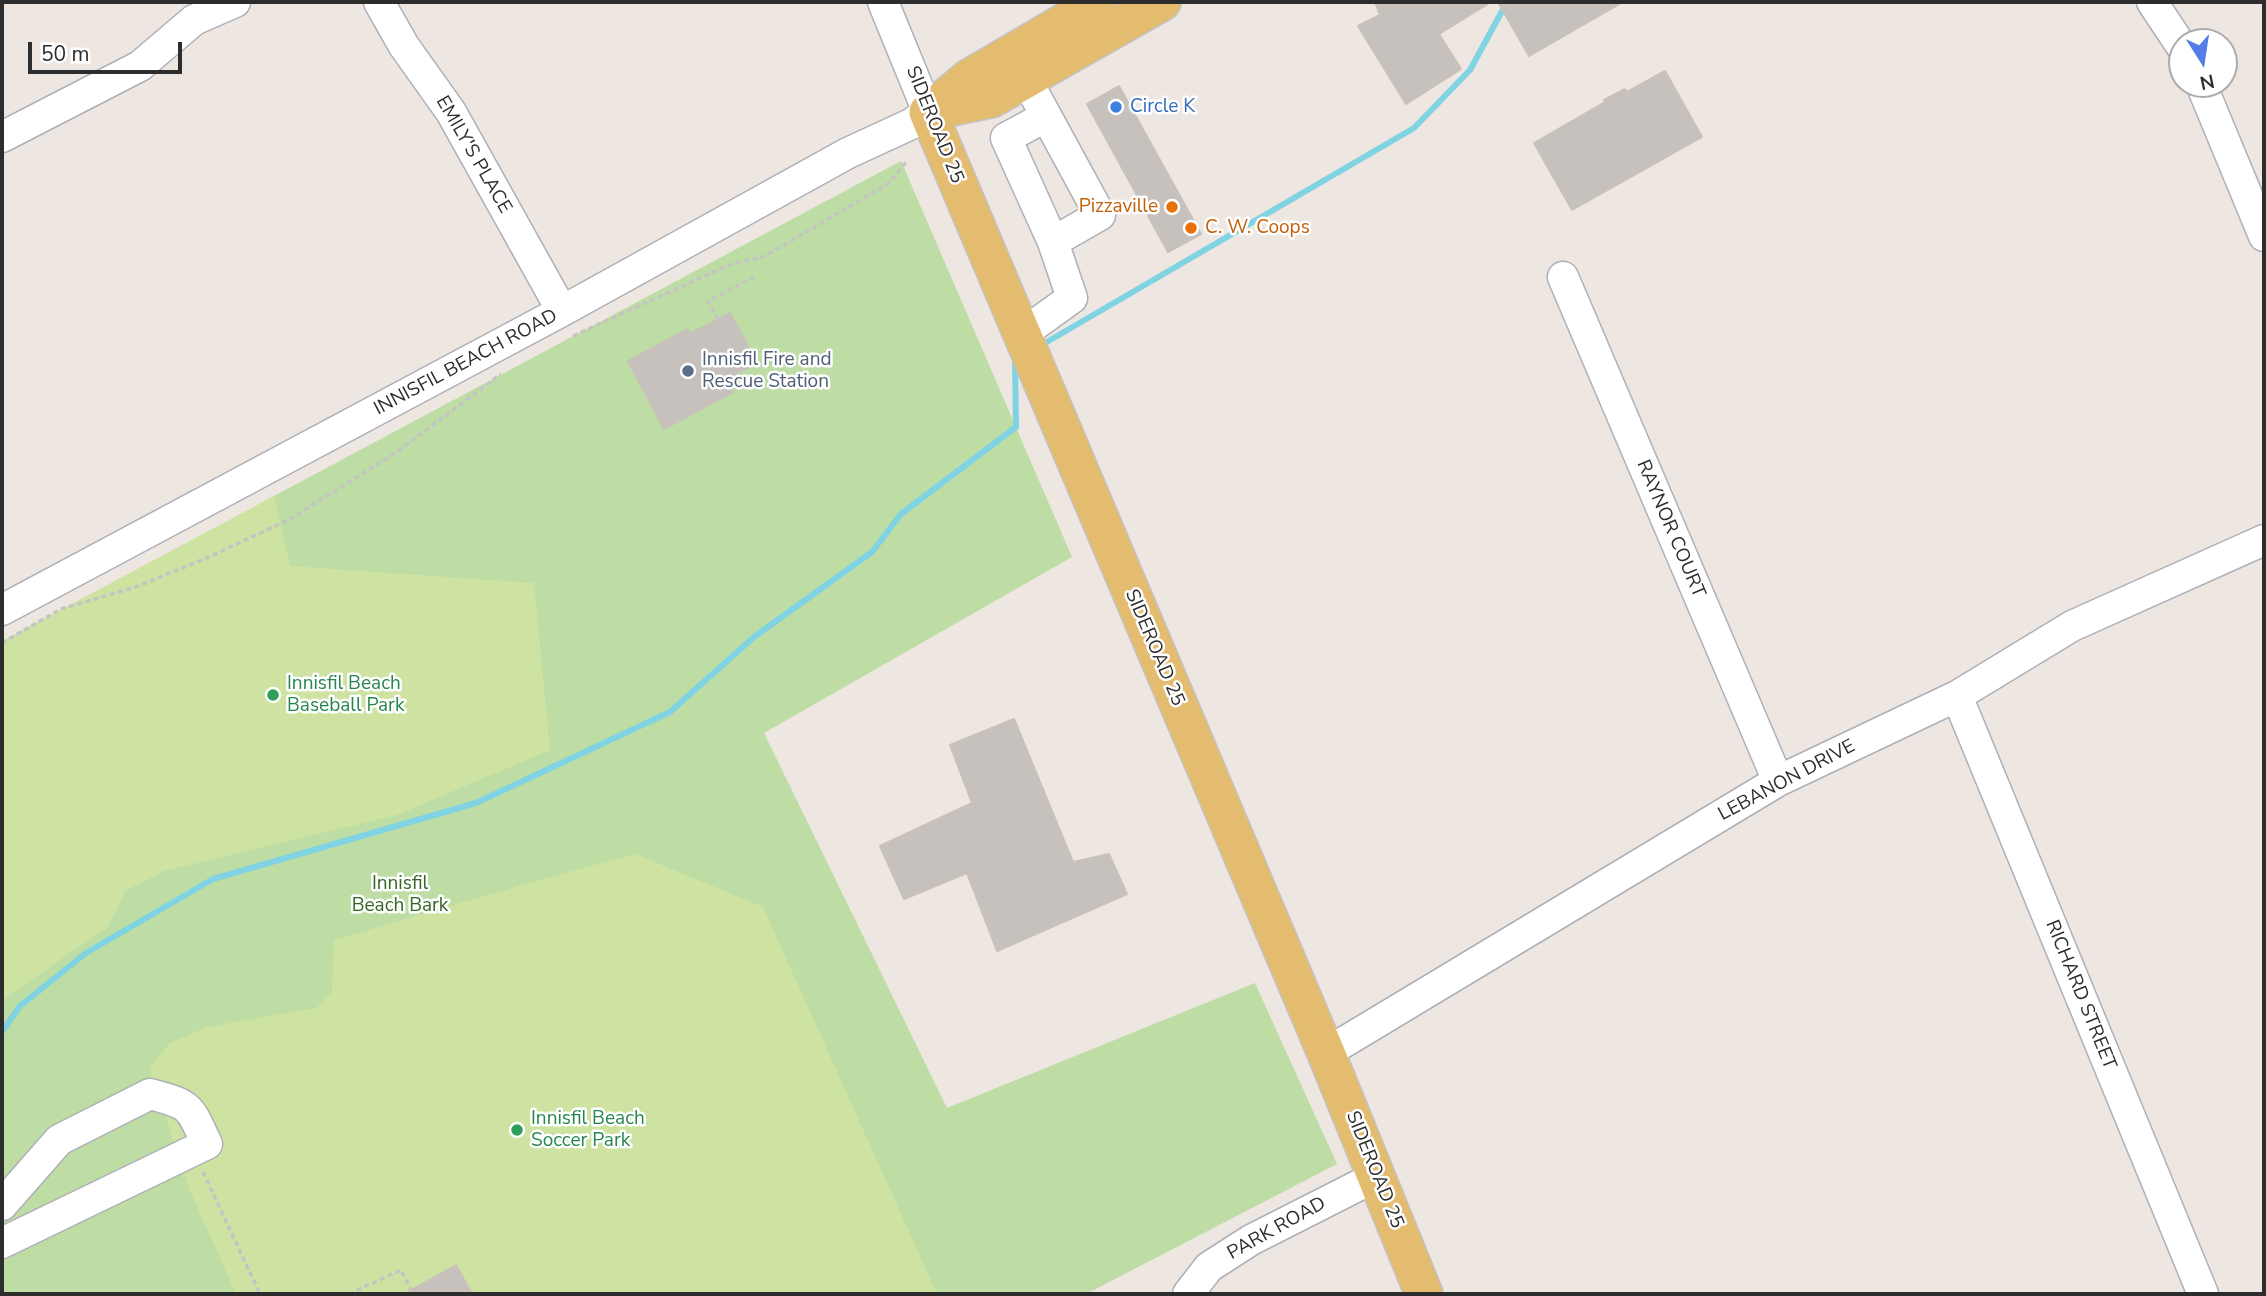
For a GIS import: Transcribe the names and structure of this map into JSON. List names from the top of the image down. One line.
{"streets":{"main road":["SIDEROAD 25","INNISFIL BEACH ROAD"],"street":["EMILY'S PLACE","RAYNOR COURT","LEBANON DRIVE","RICHARD STREET","PARK ROAD"]},"crossings":[["SIDEROAD 25","INNISFIL BEACH ROAD"],["SIDEROAD 25","LEBANON DRIVE"],["SIDEROAD 25","PARK ROAD"],["EMILY'S PLACE","INNISFIL BEACH ROAD"],["RAYNOR COURT","LEBANON DRIVE"],["LEBANON DRIVE","RICHARD STREET"]],"parks":["Innisfil Beach Bark"],"places":["Circle K","Pizzaville","C. W. Coops","Innisfil Fire and Rescue Station","Innisfil Beach Baseball Park","Innisfil Beach Soccer Park"],"scale_bar":"50 m","north":"bottom"}
